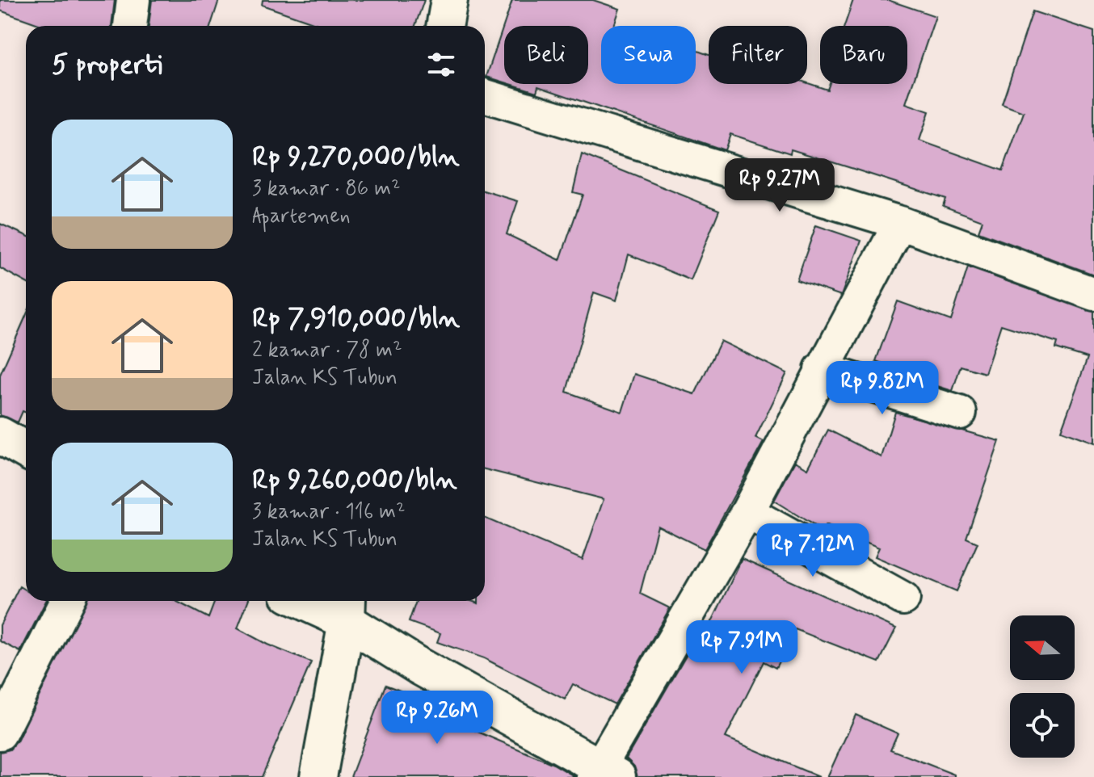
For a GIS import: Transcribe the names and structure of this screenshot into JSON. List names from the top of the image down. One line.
{"north":"left","page":{"chip":["Beli","Sewa","Filter","Baru"],"heading":"5 properti","list":[{"name":"Rp 9,270,000/bln","note":"3 kamar · 86 m² · Apartemen"},{"name":"Rp 7,910,000/bln","note":"2 kamar · 78 m² · Jalan KS Tubun"},{"name":"Rp 9,260,000/bln","note":"3 kamar · 116 m² · Jalan KS Tubun"}],"price":["Rp 9.27M","Rp 9.82M","Rp 7.12M","Rp 7.91M","Rp 9.26M"]}}
